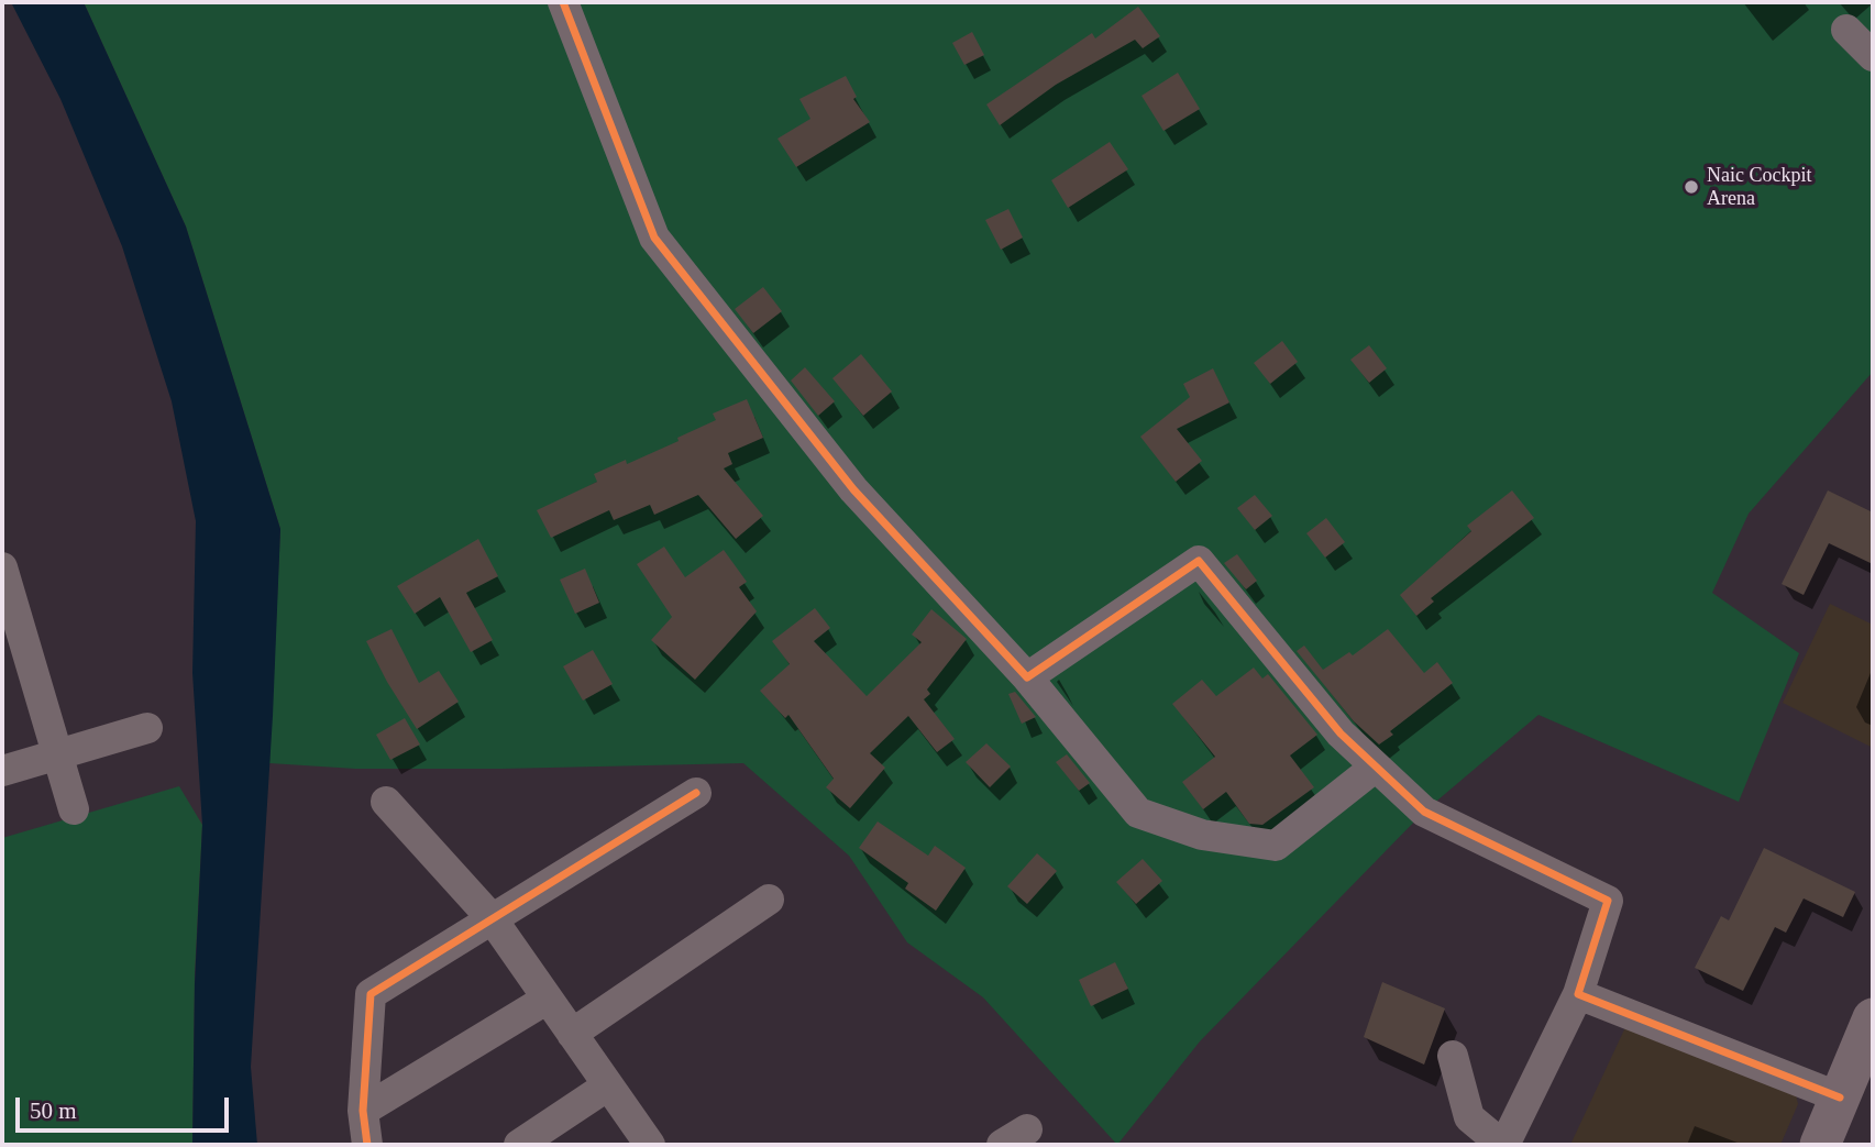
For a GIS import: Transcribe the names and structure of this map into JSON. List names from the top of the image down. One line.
{"places":["Naic Cockpit Arena"],"scale_bar":"50 m"}
